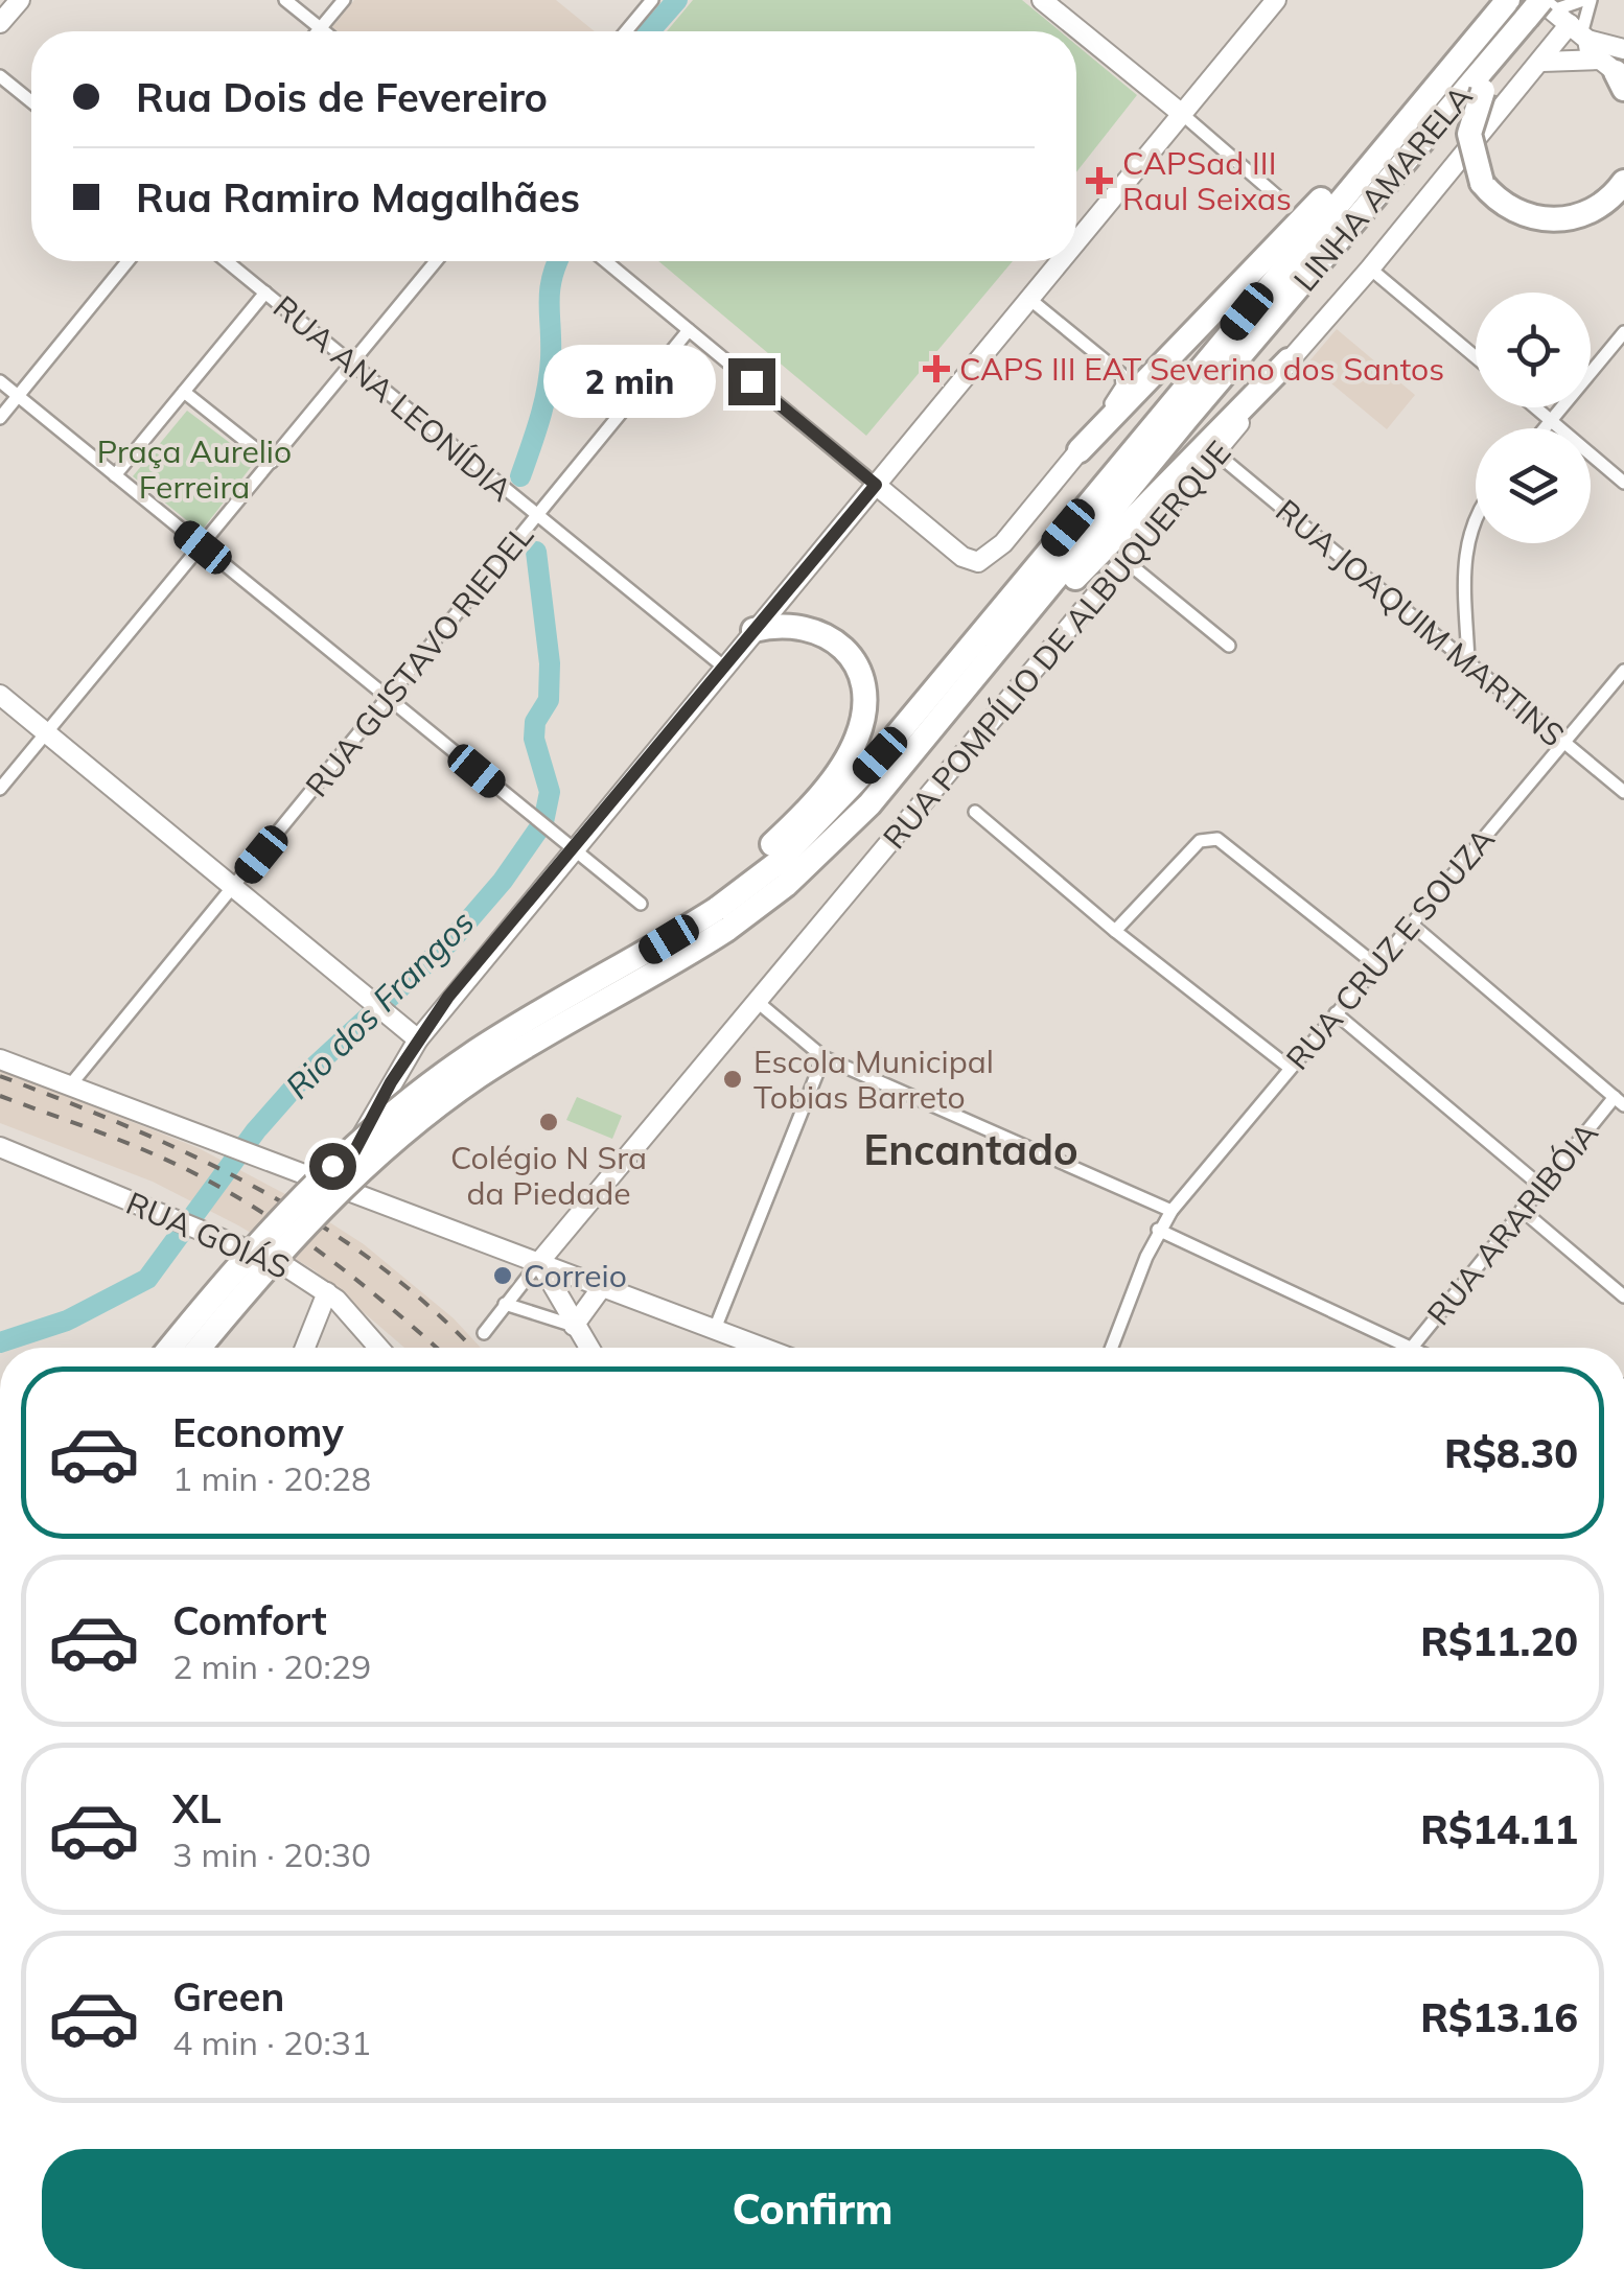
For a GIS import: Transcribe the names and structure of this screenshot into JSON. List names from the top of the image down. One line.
{"streets":{"highway":["LINHA AMARELA"],"street":["RUA ANA LEONÍDIA","RUA JOAQUIM MARTINS","RUA POMPÍLIO DE ALBUQUERQUE","RUA GUSTAVO RIEDEL","RUA CRUZ E SOUZA","RUA ARARIBÓIA","RUA GOIÁS"]},"crossings":[["LINHA AMARELA","RUA POMPÍLIO DE ALBUQUERQUE"],["RUA ANA LEONÍDIA","RUA GUSTAVO RIEDEL"],["RUA JOAQUIM MARTINS","RUA POMPÍLIO DE ALBUQUERQUE"],["RUA JOAQUIM MARTINS","RUA CRUZ E SOUZA"]],"districts":["Encantado"],"water":["Rio dos Frangos"],"parks":["Praça Aurelio Ferreira"],"places":{"health":["CAPSad III Raul Seixas","CAPS III EAT Severino dos Santos"],"other":["Escola Municipal Tobias Barreto","Colégio N Sra da Piedade","Correio"]},"page":{"banner":["Rua Dois de Fevereiro","Rua Ramiro Magalhães"],"bubble":"2 min","list":[{"name":"Economy","note":"1 min · 20:28","value":"R$8.30"},{"name":"Comfort","note":"2 min · 20:29","value":"R$11.20"},{"name":"XL","note":"3 min · 20:30","value":"R$14.11"},{"name":"Green","note":"4 min · 20:31","value":"R$13.16"}],"buttons":"Confirm"}}
